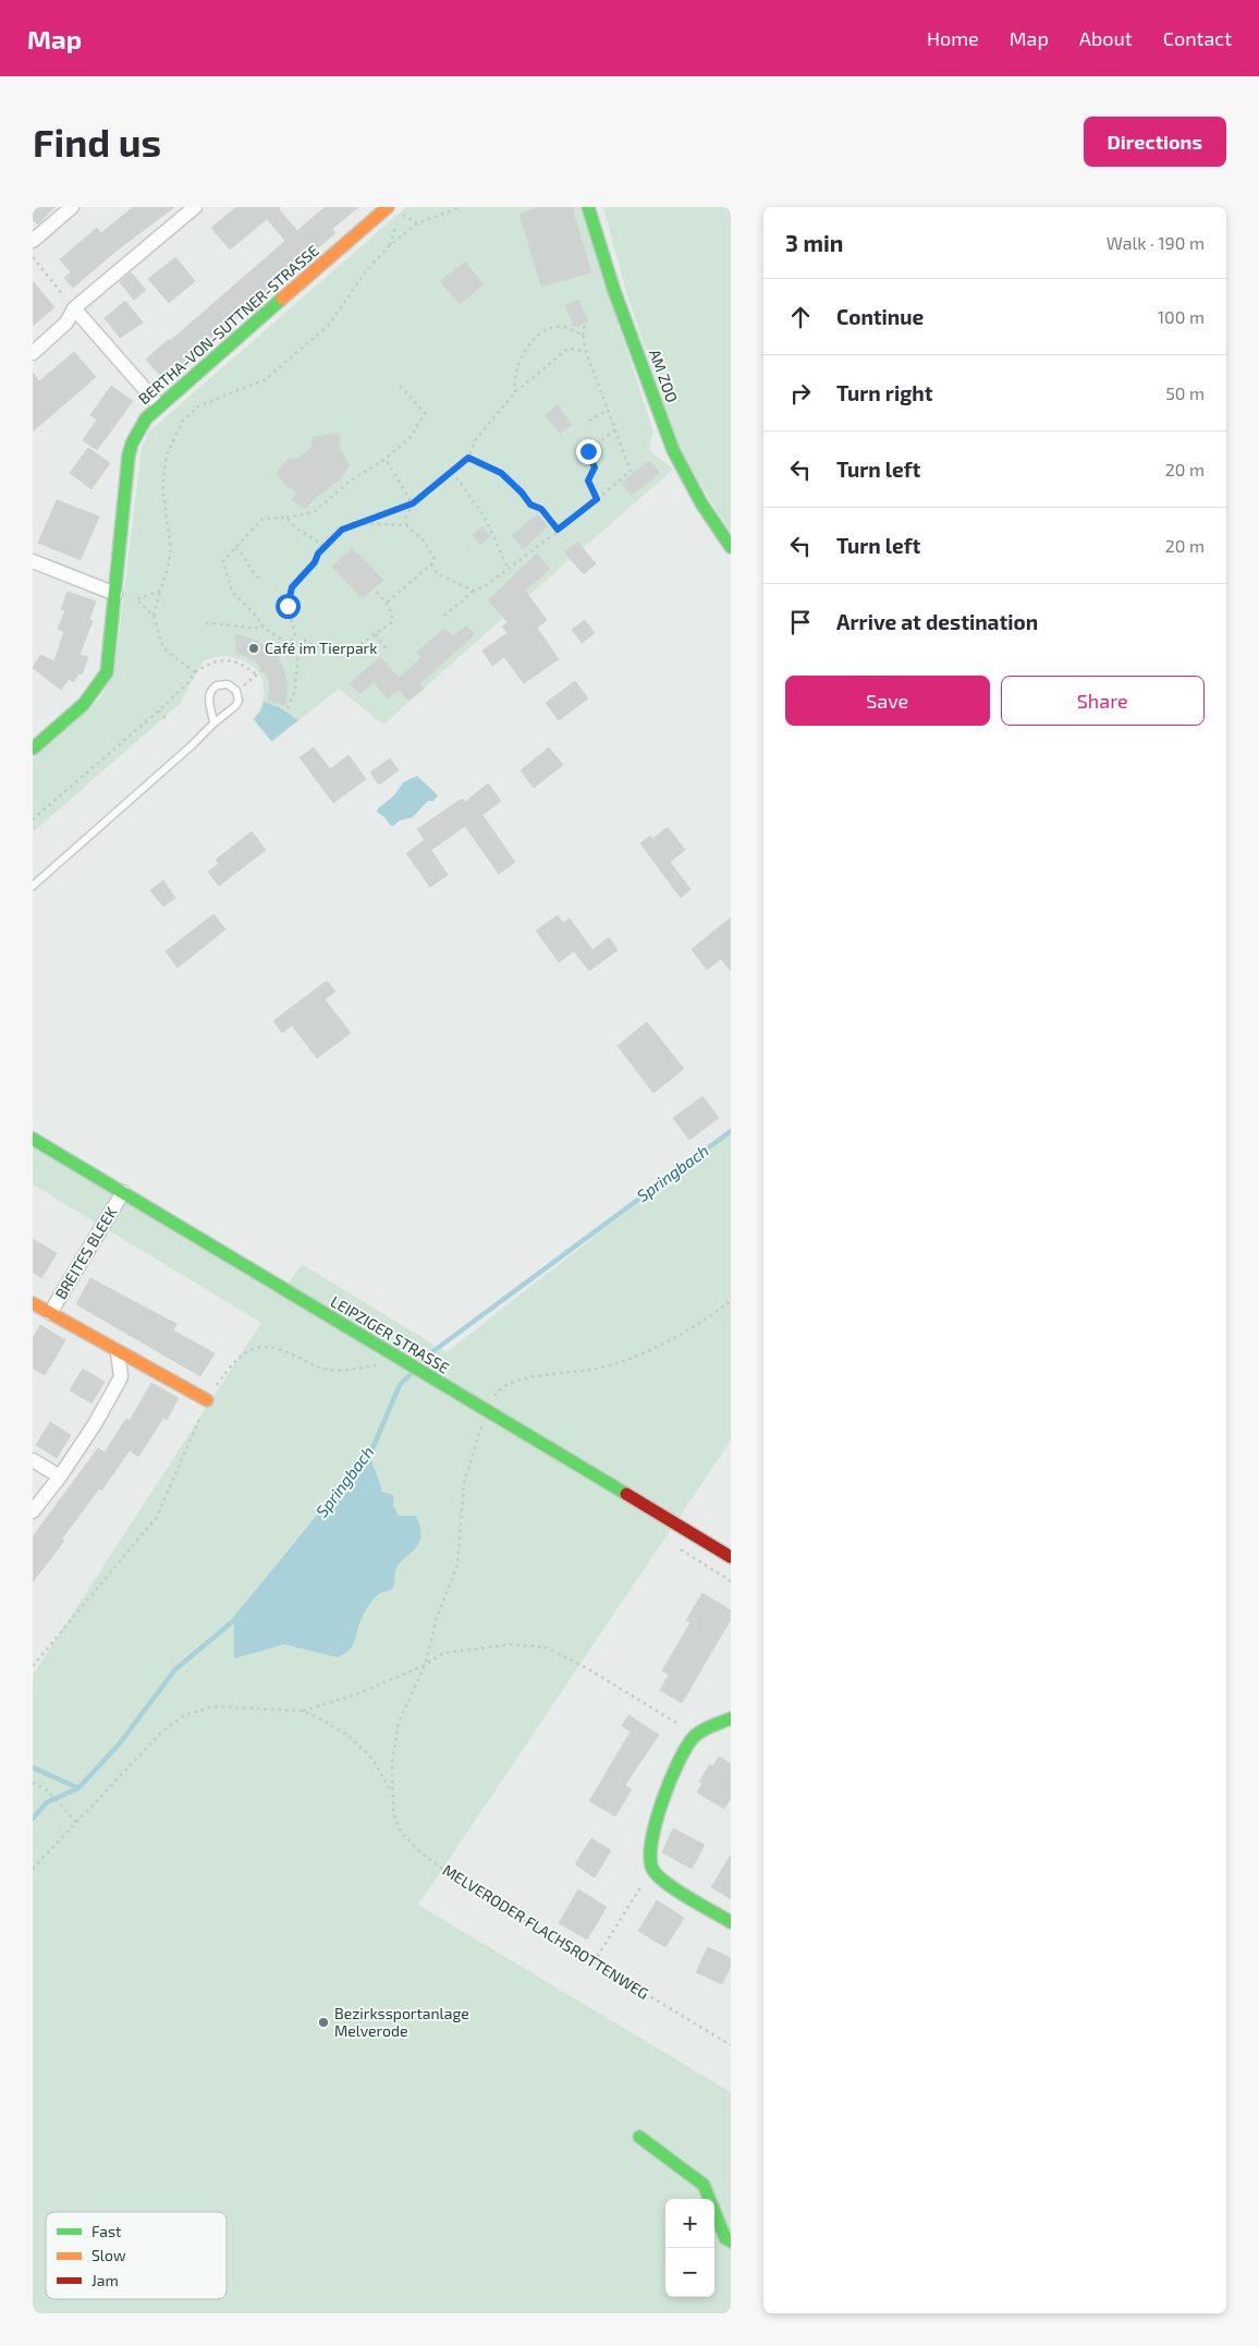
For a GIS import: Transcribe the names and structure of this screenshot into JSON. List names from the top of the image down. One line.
{"streets":{"street":["BERTHA-VON-SUTTNER-STRASSE","AM ZOO","BREITES BLEEK","LEIPZIGER STRASSE"],"path":["MELVERODER FLACHSROTTENWEG"]},"crossings":[["BREITES BLEEK","LEIPZIGER STRASSE"],["LEIPZIGER STRASSE","MELVERODER FLACHSROTTENWEG"]],"water":["Springbach"],"places":["Café im Tierpark","Bezirkssportanlage Melverode"],"legend":["Fast","Slow","Jam"],"page":{"header":"Map","nav":["Home","Map","About","Contact"],"buttons":["Directions",["Save","Share"]],"title":"Find us","heading":["3 min","Walk · 190 m"],"list":[["Continue","100 m"],["Turn right","50 m"],["Turn left","20 m"],["Turn left","20 m"],"Arrive at destination"],"map_buttons":["+","−"]}}
